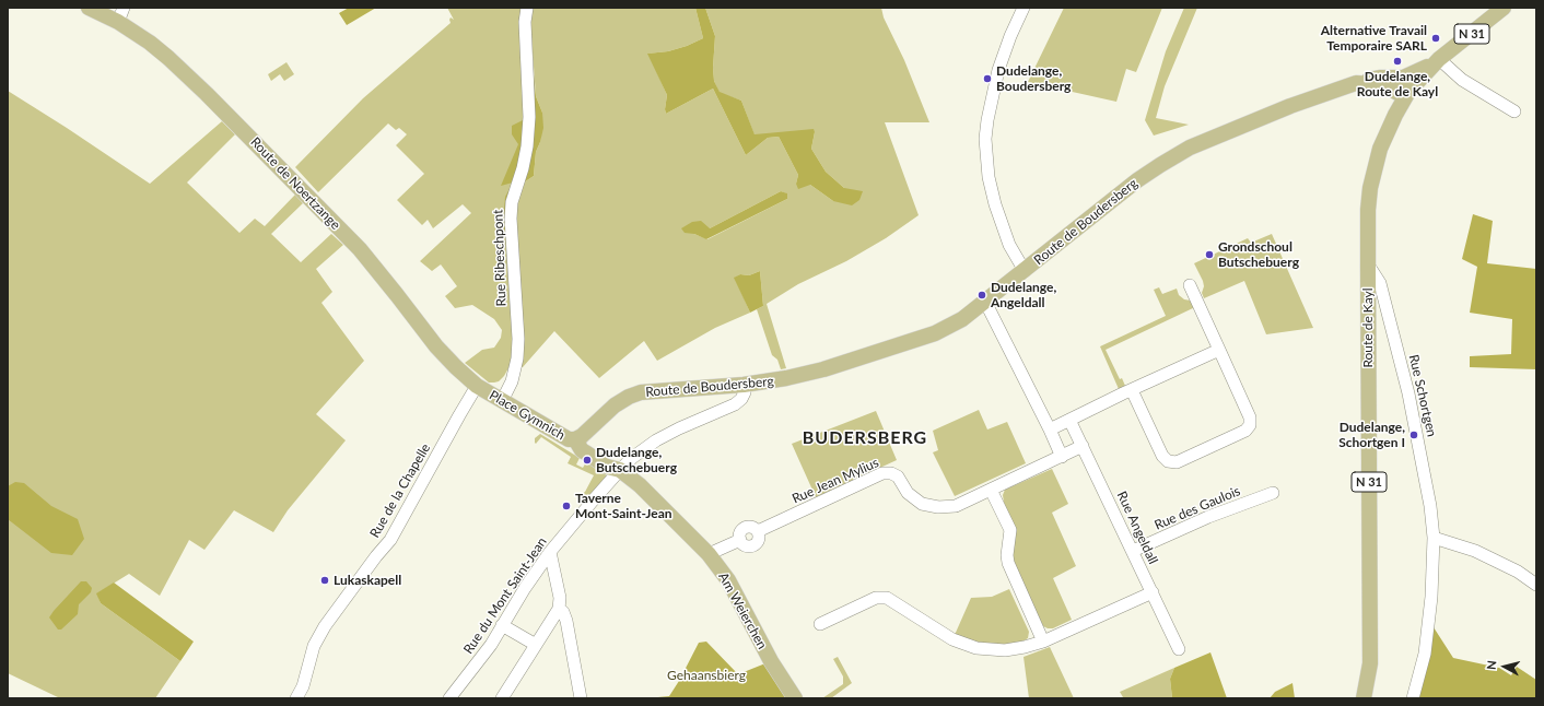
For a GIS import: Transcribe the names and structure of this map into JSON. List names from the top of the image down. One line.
{"streets":{"main road":["N 31","Route de Noertzange","Route de Boudersberg","Route de Kayl","Place Gymnich","Am Weierchen"],"street":["Rue Ribeschpont","Rue Schortgen","Rue Jean Mylius","Rue de la Chapelle","Rue des Gaulois","Rue Angeldall","Rue du Mont Saint-Jean"]},"crossings":[["Route de Noertzange","Place Gymnich"],["Route de Noertzange","Rue de la Chapelle"],["Route de Boudersberg","Route de Kayl"],["Route de Boudersberg","Place Gymnich"],["Route de Boudersberg","Rue du Mont Saint-Jean"],["Rue Ribeschpont","Place Gymnich"],["Route de Kayl","Rue Schortgen"],["Place Gymnich","Rue de la Chapelle"],["Place Gymnich","Rue du Mont Saint-Jean"],["Place Gymnich","Am Weierchen"],["Rue Jean Mylius","Rue Angeldall"],["Rue Jean Mylius","Am Weierchen"],["Rue des Gaulois","Rue Angeldall"],["Rue du Mont Saint-Jean","Am Weierchen"]],"districts":["BUDERSBERG"],"parks":["Gehaansbierg"],"places":["Alternative Travail Temporaire SARL","Dudelange, Route de Kayl","Dudelange, Boudersberg","Grondschoul Butschebuerg","Dudelange, Angeldall","Dudelange, Schortgen I","Dudelange, Butschebuerg","Taverne Mont-Saint-Jean","Lukaskapell"],"north":"left"}
